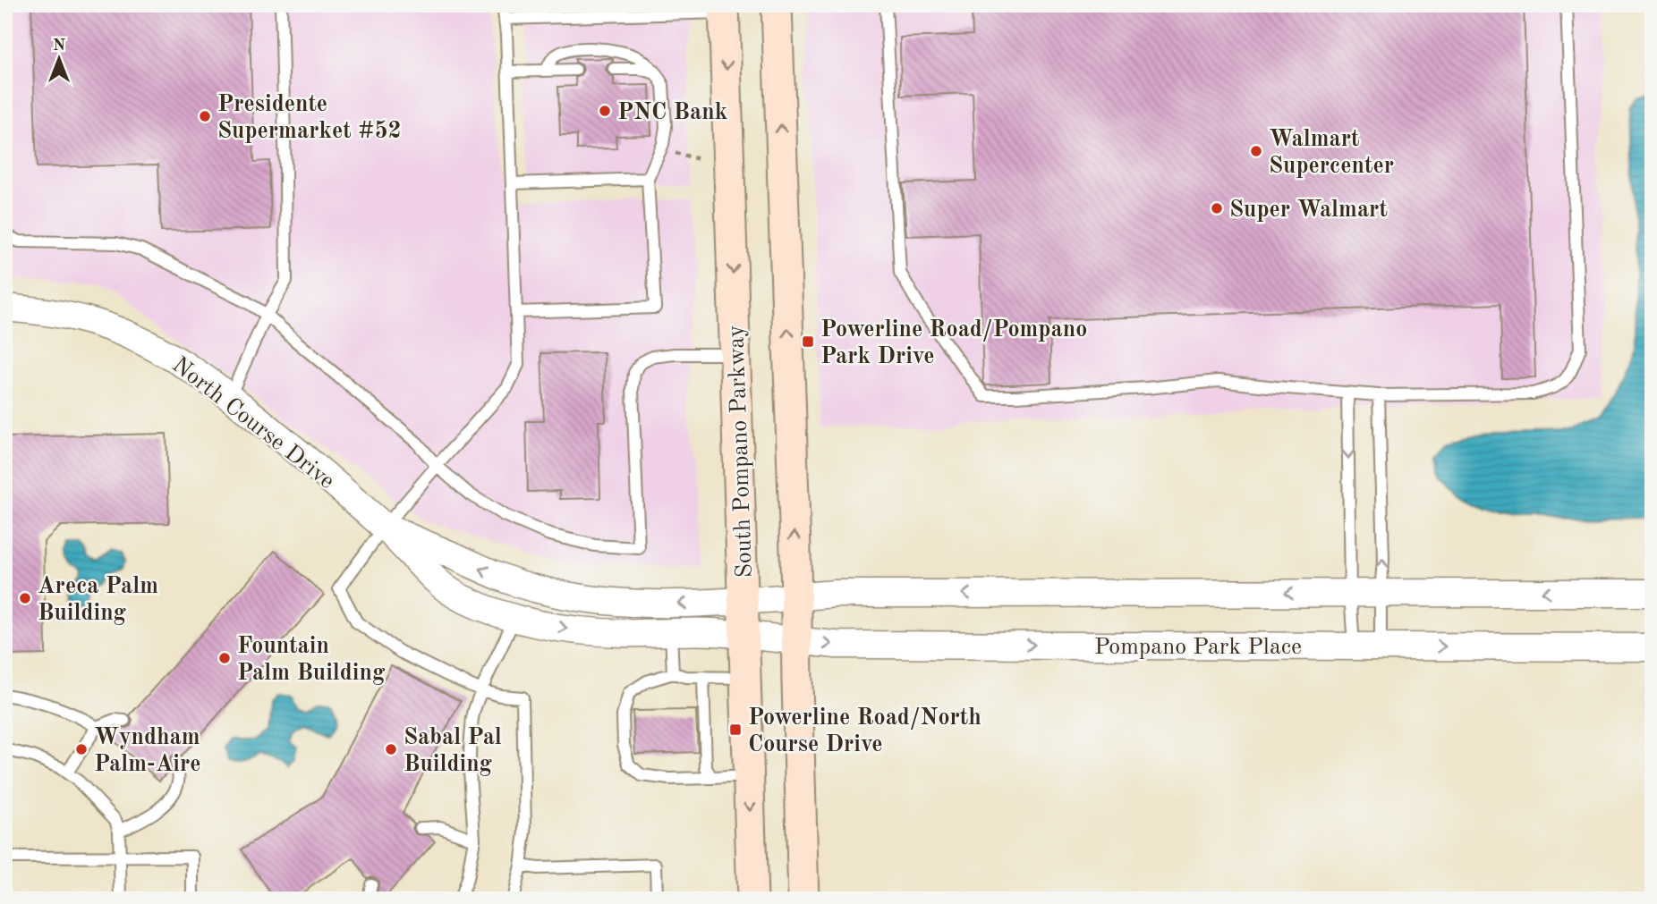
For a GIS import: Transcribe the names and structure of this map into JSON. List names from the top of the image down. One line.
{"streets":{"main road":["South Pompano Parkway"],"street":["North Course Drive","Pompano Park Place"]},"crossings":[["North Course Drive","South Pompano Parkway"],["North Course Drive","Pompano Park Place"],["South Pompano Parkway","Pompano Park Place"]],"places":{"other":["PNC Bank","Presidente Supermarket #52","Walmart Supercenter","Super Walmart","Areca Palm Building","Fountain Palm Building","Wyndham Palm-Aire","Sabal Pal Building"],"transit":["Powerline Road/Pompano Park Drive","Powerline Road/North Course Drive"]},"north":"top"}
